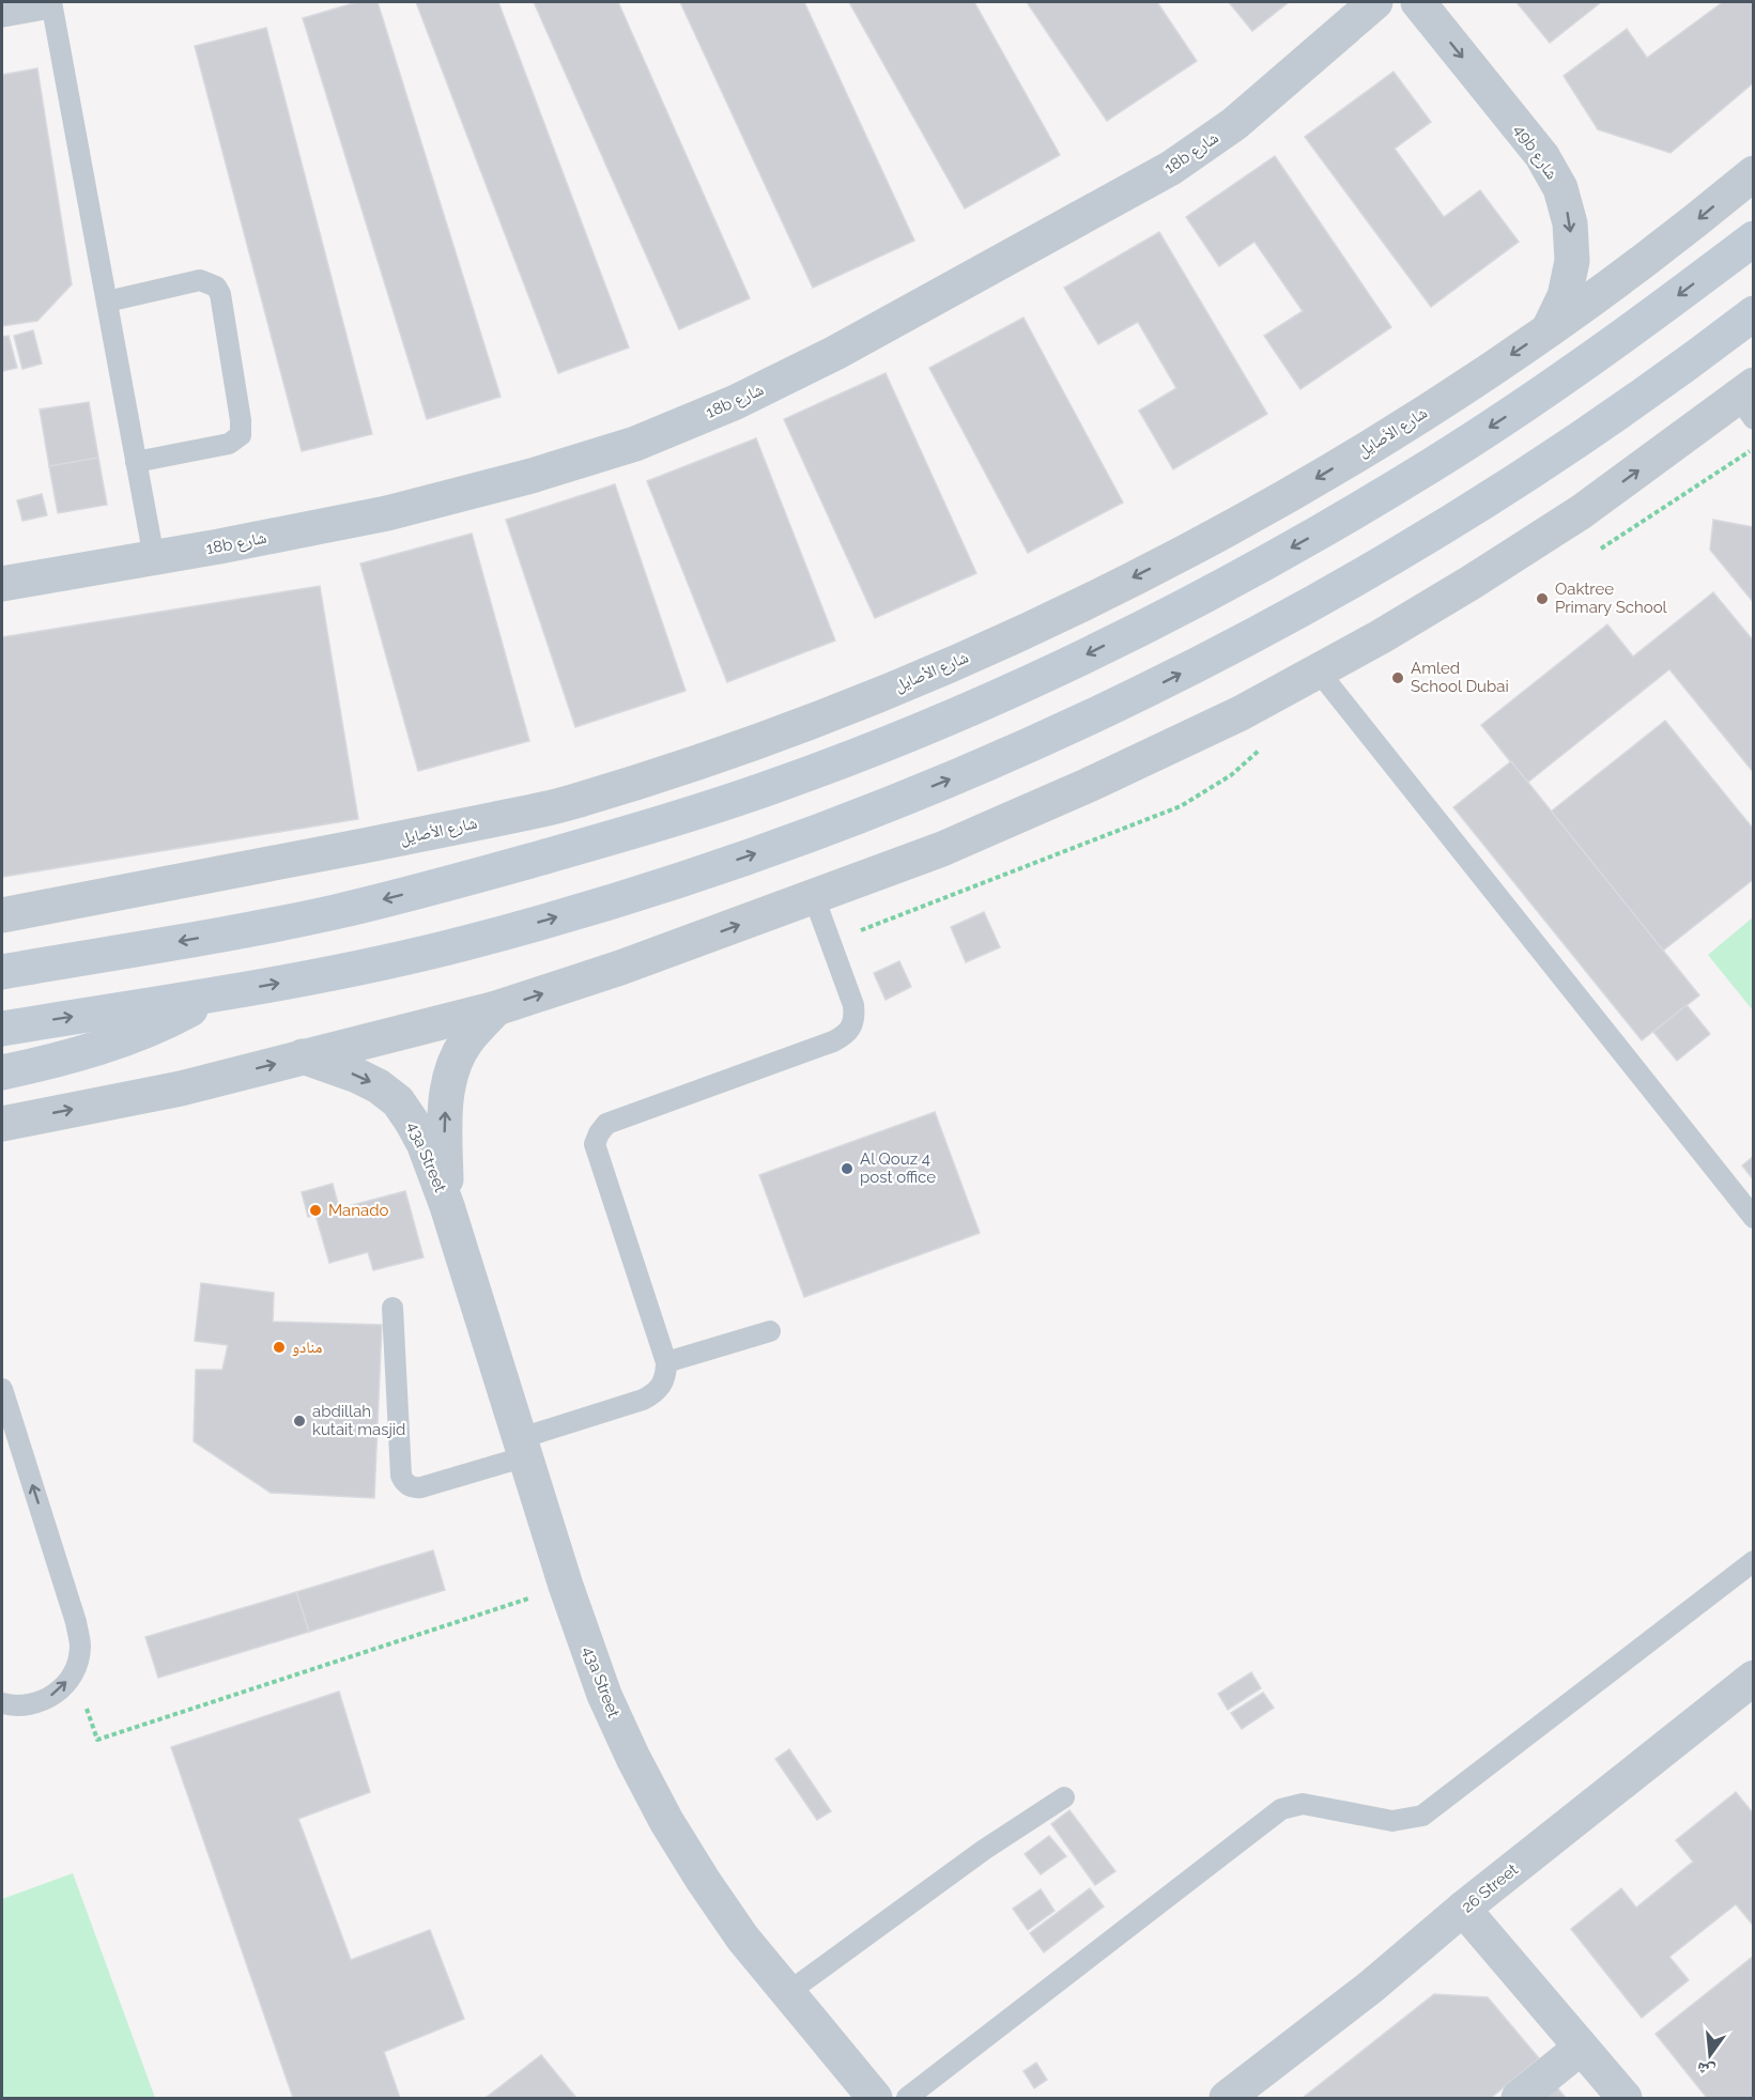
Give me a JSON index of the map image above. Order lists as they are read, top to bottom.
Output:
{
  "streets": {
    "street": [
      "49b شارع",
      "18b شارع",
      "شارع الأصايل",
      "43a Street",
      "26 Street"
    ]
  },
  "crossings": [
    ["49b شارع", "شارع الأصايل"]
  ],
  "one_way": ["49b شارع"],
  "places": [
    "Oaktree Primary School",
    "Amled School Dubai",
    "Al Qouz 4 post office",
    "Manado",
    "منادو",
    "abdillah kutait masjid"
  ],
  "north": "bottom"
}
